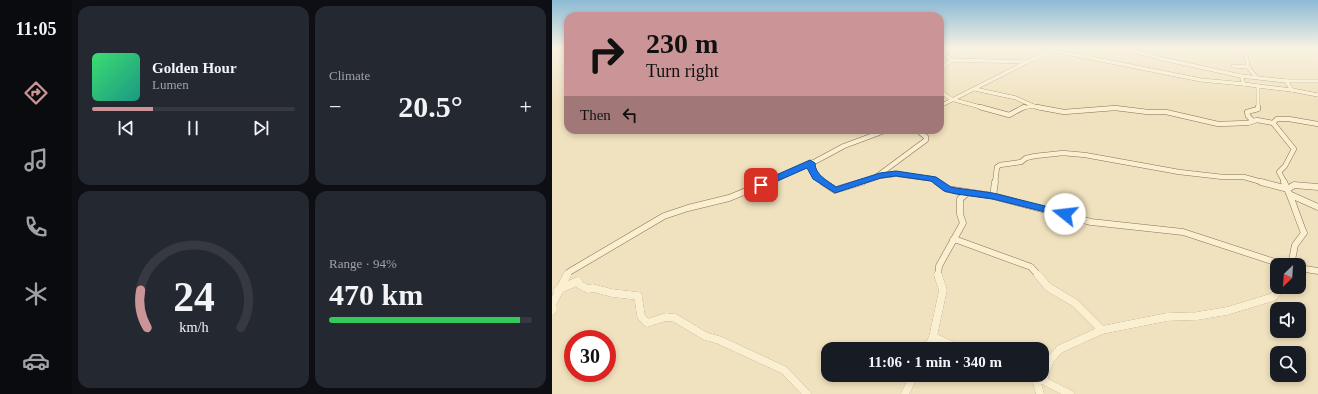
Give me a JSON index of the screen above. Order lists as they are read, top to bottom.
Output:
{
  "north": "bottom left",
  "page": {
    "tabs": "11:05",
    "tile": [
      "Climate",
      ["Range · 94%", "470 km"]
    ],
    "turn": ["230 m", "Turn right"],
    "song": ["Golden Hour", "Lumen"],
    "heat": ["−", "20.5°", "+"],
    "then": "Then",
    "limit": "30",
    "trip": "11:06 · 1 min · 340 m",
    "gauge": ["24", "km/h"]
  }
}
